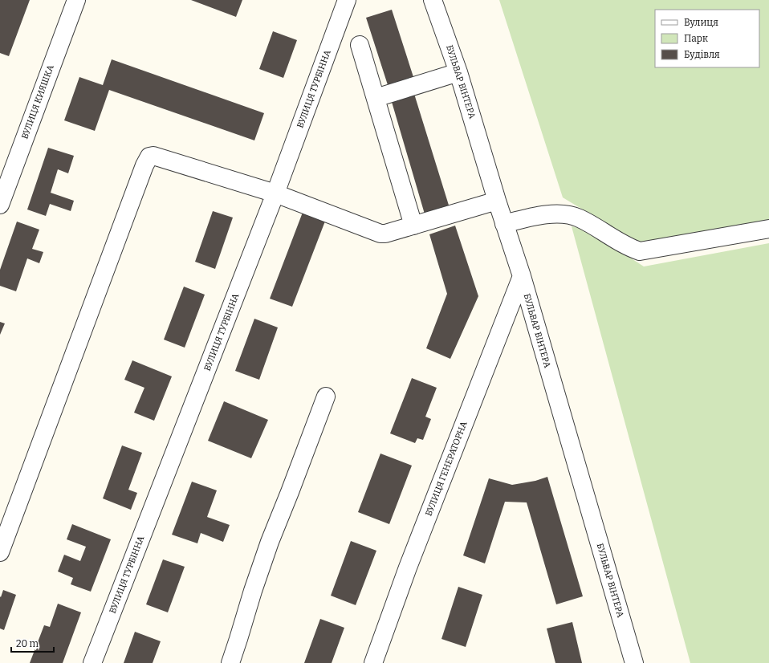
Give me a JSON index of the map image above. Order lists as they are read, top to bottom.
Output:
{
  "streets": {
    "street": [
      "БУЛЬВАР ВІНТЕРА",
      "ВУЛИЦЯ ТУРБІННА",
      "ВУЛИЦЯ КИЯШКА",
      "ВУЛИЦЯ ГЕНЕРАТОРНА"
    ]
  },
  "crossings": [
    ["БУЛЬВАР ВІНТЕРА", "ВУЛИЦЯ ГЕНЕРАТОРНА"]
  ],
  "legend": ["Вулиця", "Парк", "Будівля"],
  "scale_bar": "20 m"
}
